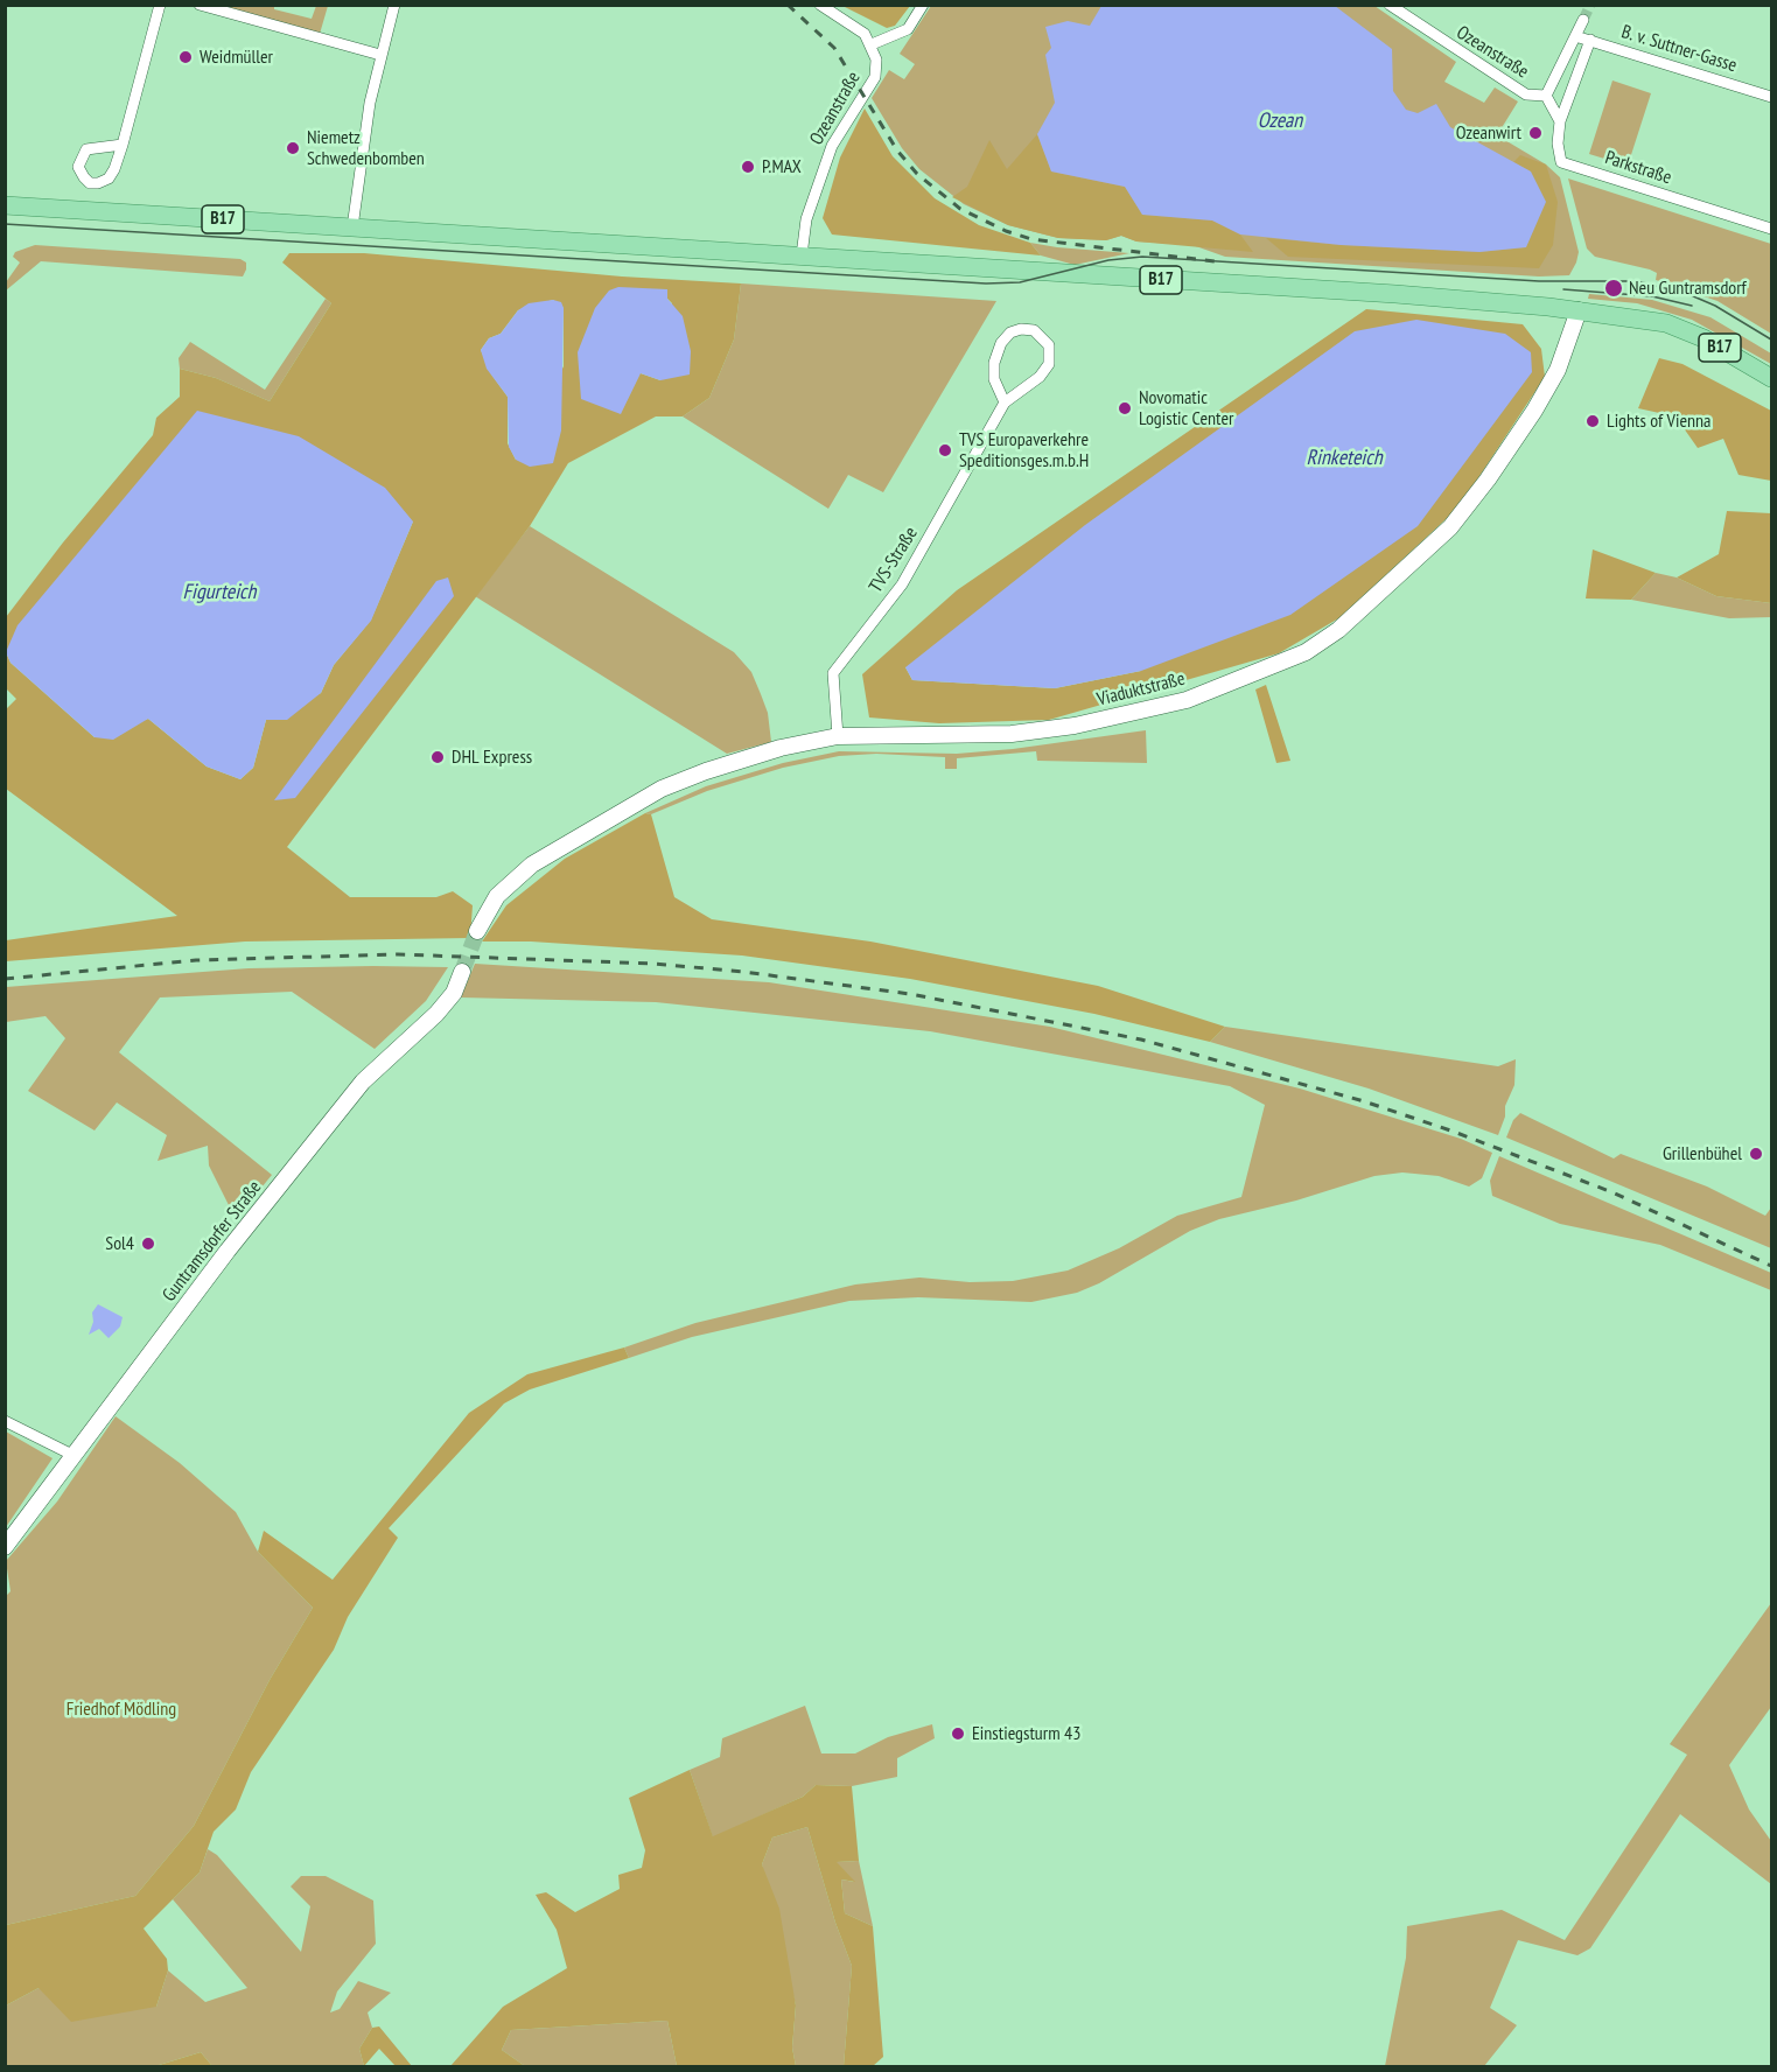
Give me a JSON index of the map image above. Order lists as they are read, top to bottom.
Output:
{
  "streets": {
    "main road": ["B17"],
    "street": [
      "B. v. Suttner-Gasse",
      "Ozeanstraße",
      "Parkstraße",
      "TVS-Straße",
      "Viaduktstraße",
      "Guntramsdorfer Straße"
    ]
  },
  "crossings": [
    ["Ozeanstraße", "Parkstraße"],
    ["Ozeanstraße", "B17"],
    ["B17", "Viaduktstraße"],
    ["TVS-Straße", "Viaduktstraße"]
  ],
  "water": ["Ozean", "Rinketeich", "Figurteich"],
  "parks": ["Friedhof Mödling"],
  "places": [
    "Weidmüller",
    "Ozeanwirt",
    "Niemetz Schwedenbomben",
    "P.MAX",
    "Neu Guntramsdorf",
    "Novomatic Logistic Center",
    "Lights of Vienna",
    "TVS Europaverkehre Speditionsges.m.b.H",
    "DHL Express",
    "Grillenbühel",
    "Sol4",
    "Einstiegsturm 43"
  ]
}
